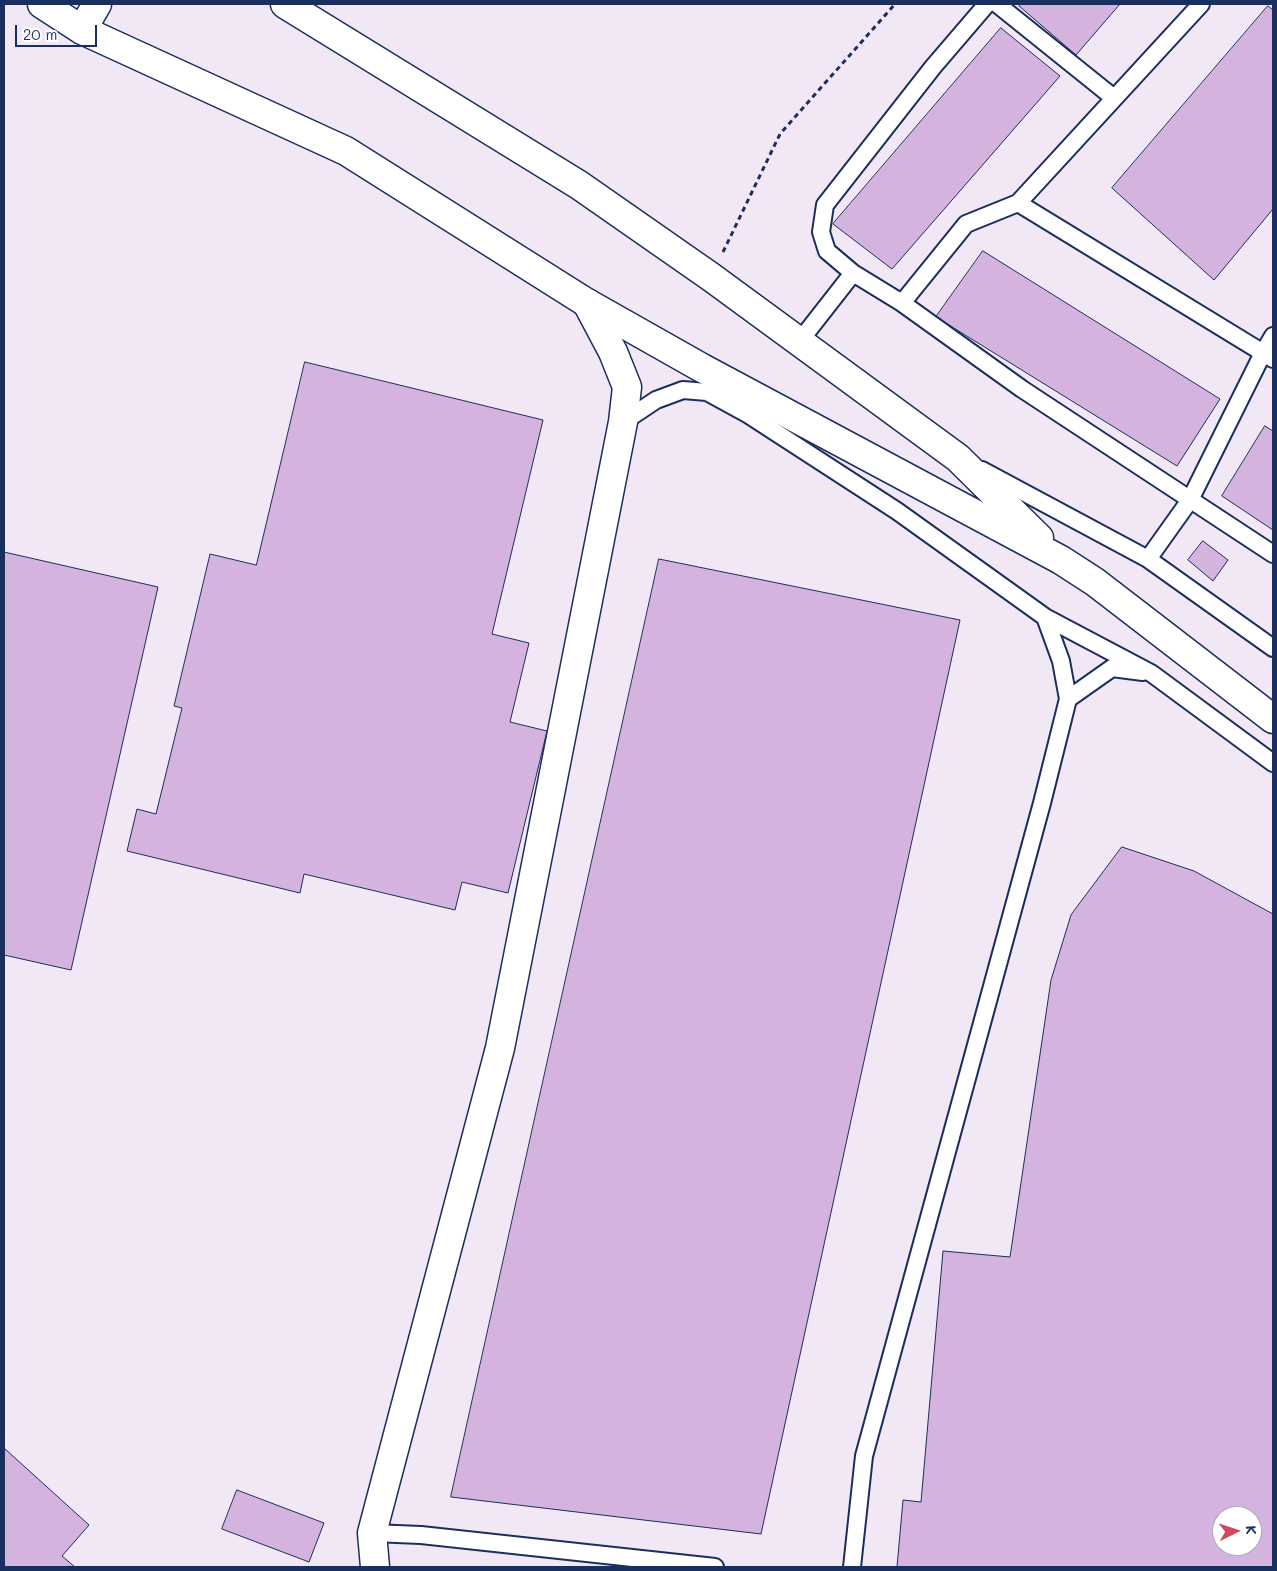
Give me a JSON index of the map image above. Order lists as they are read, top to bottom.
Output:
{
  "scale_bar": "20 m",
  "north": "right"
}
